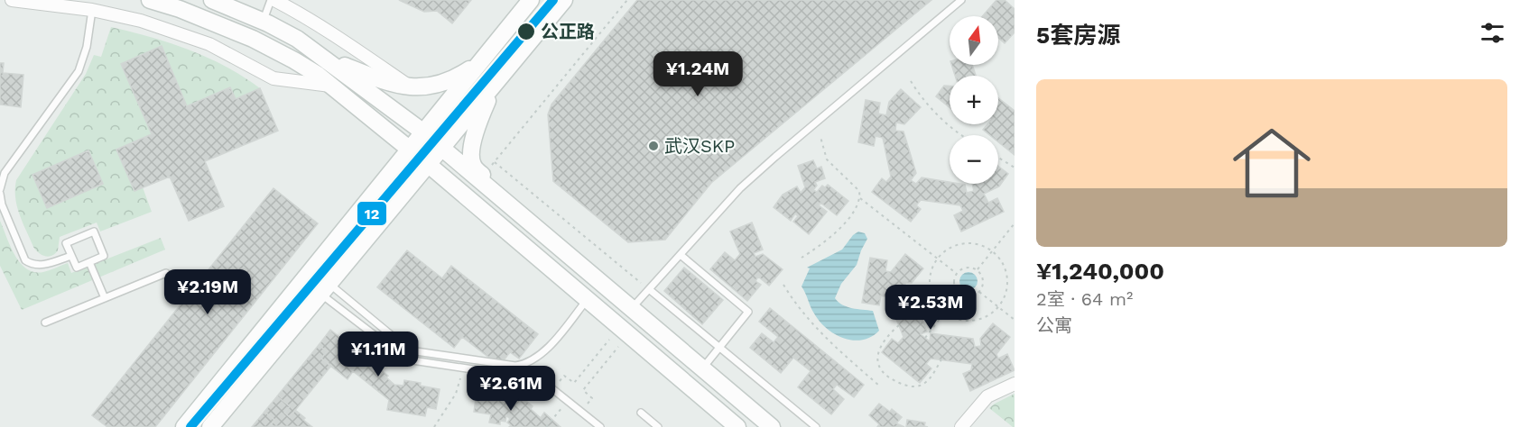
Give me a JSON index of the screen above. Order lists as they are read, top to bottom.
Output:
{
  "places": ["公正路", "武汉SKP"],
  "lines": ["transit line 12"],
  "north": "top",
  "page": {
    "heading": "5套房源",
    "map_buttons": ["+", "−"],
    "price": [
      "¥1.24M",
      "¥2.19M",
      "¥2.53M",
      "¥1.11M",
      "¥2.61M"
    ],
    "list": [
      {
        "name": "¥1,240,000",
        "note": "2室 · 64 m² · 公寓"
      }
    ]
  }
}
